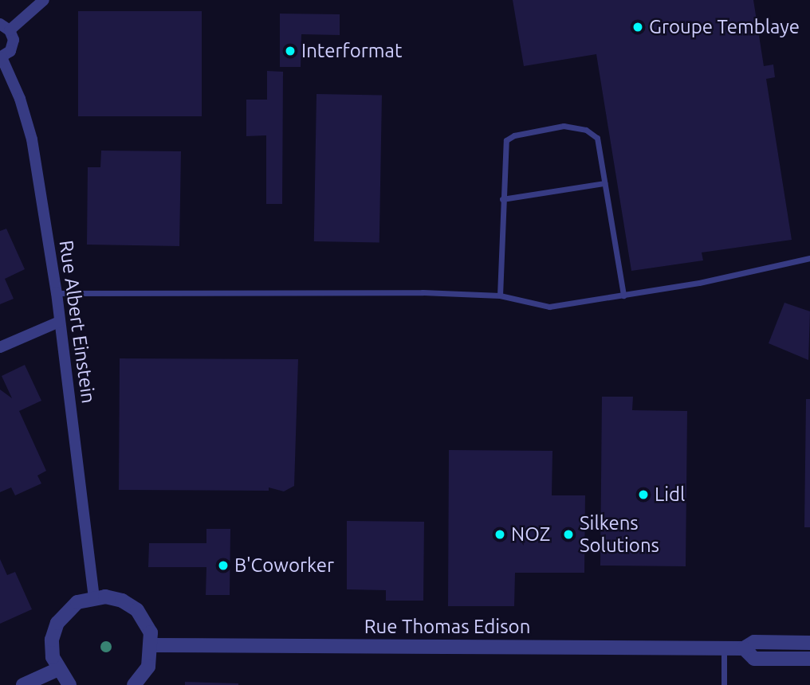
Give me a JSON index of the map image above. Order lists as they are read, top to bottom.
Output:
{
  "streets": {
    "street": ["Rue Albert Einstein", "Rue Thomas Edison"]
  },
  "places": [
    "Groupe Temblaye",
    "Interformat",
    "Lidl",
    "NOZ",
    "Silkens Solutions",
    "B'Coworker"
  ]
}
